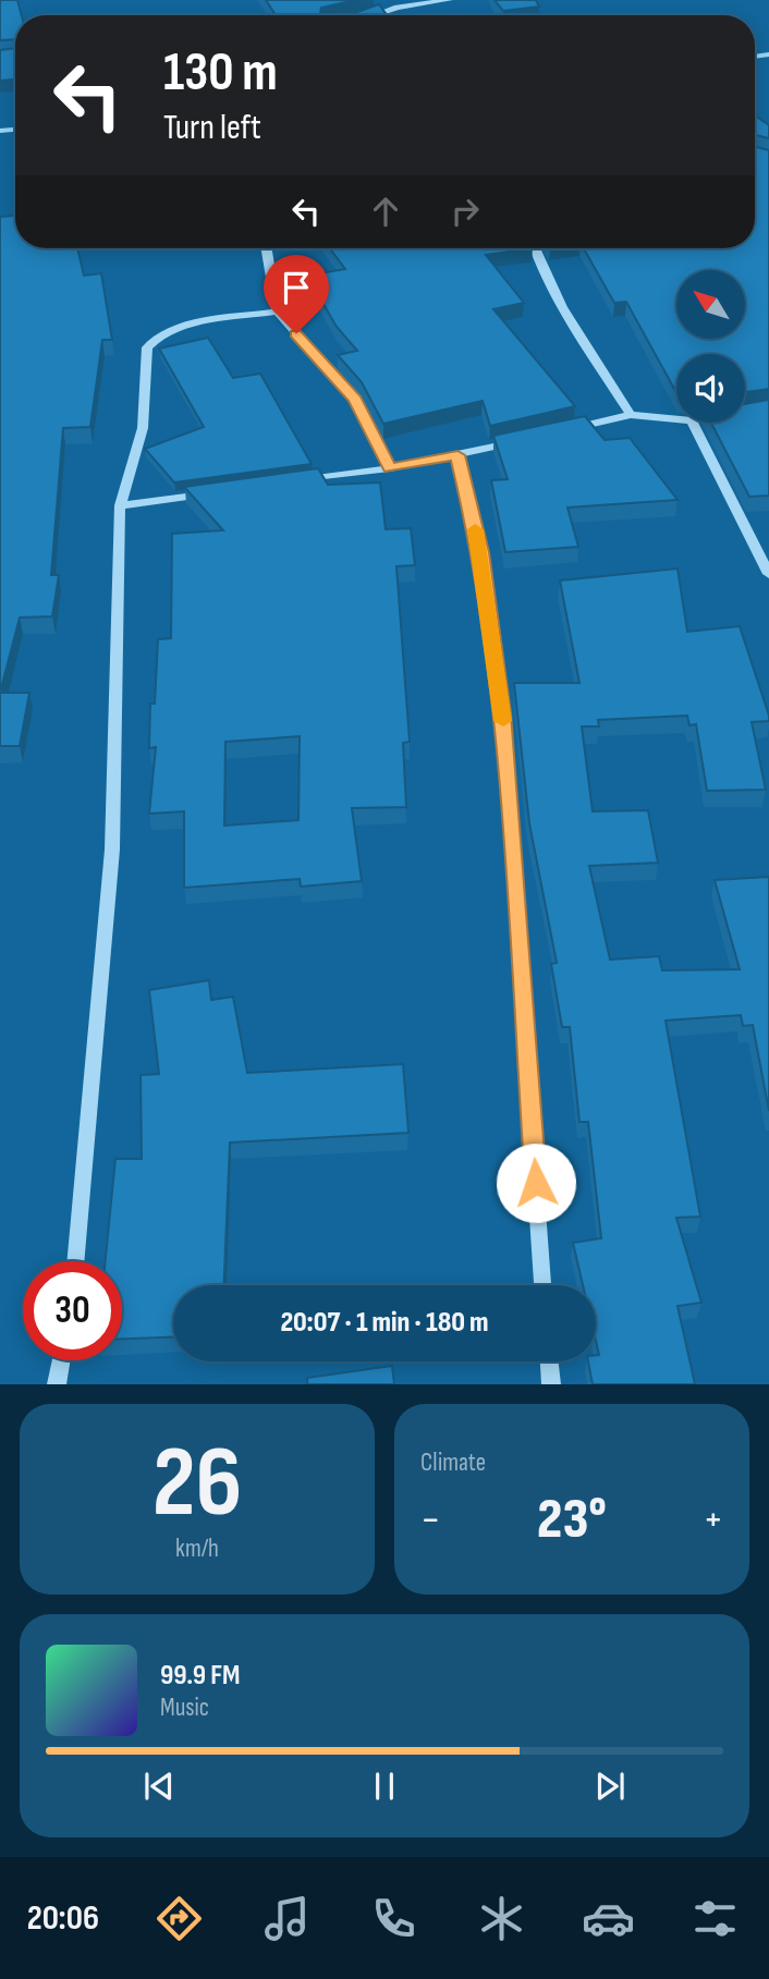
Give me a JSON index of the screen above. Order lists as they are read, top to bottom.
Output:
{
  "north": "top left",
  "page": {
    "turn": ["130 m", "Turn left"],
    "limit": "30",
    "trip": "20:07 · 1 min · 180 m",
    "tile": [
      ["26", "km/h"],
      "Climate"
    ],
    "heat": ["−", "23°", "+"],
    "song": ["99.9 FM", "Music"],
    "tabs": "20:06"
  }
}
